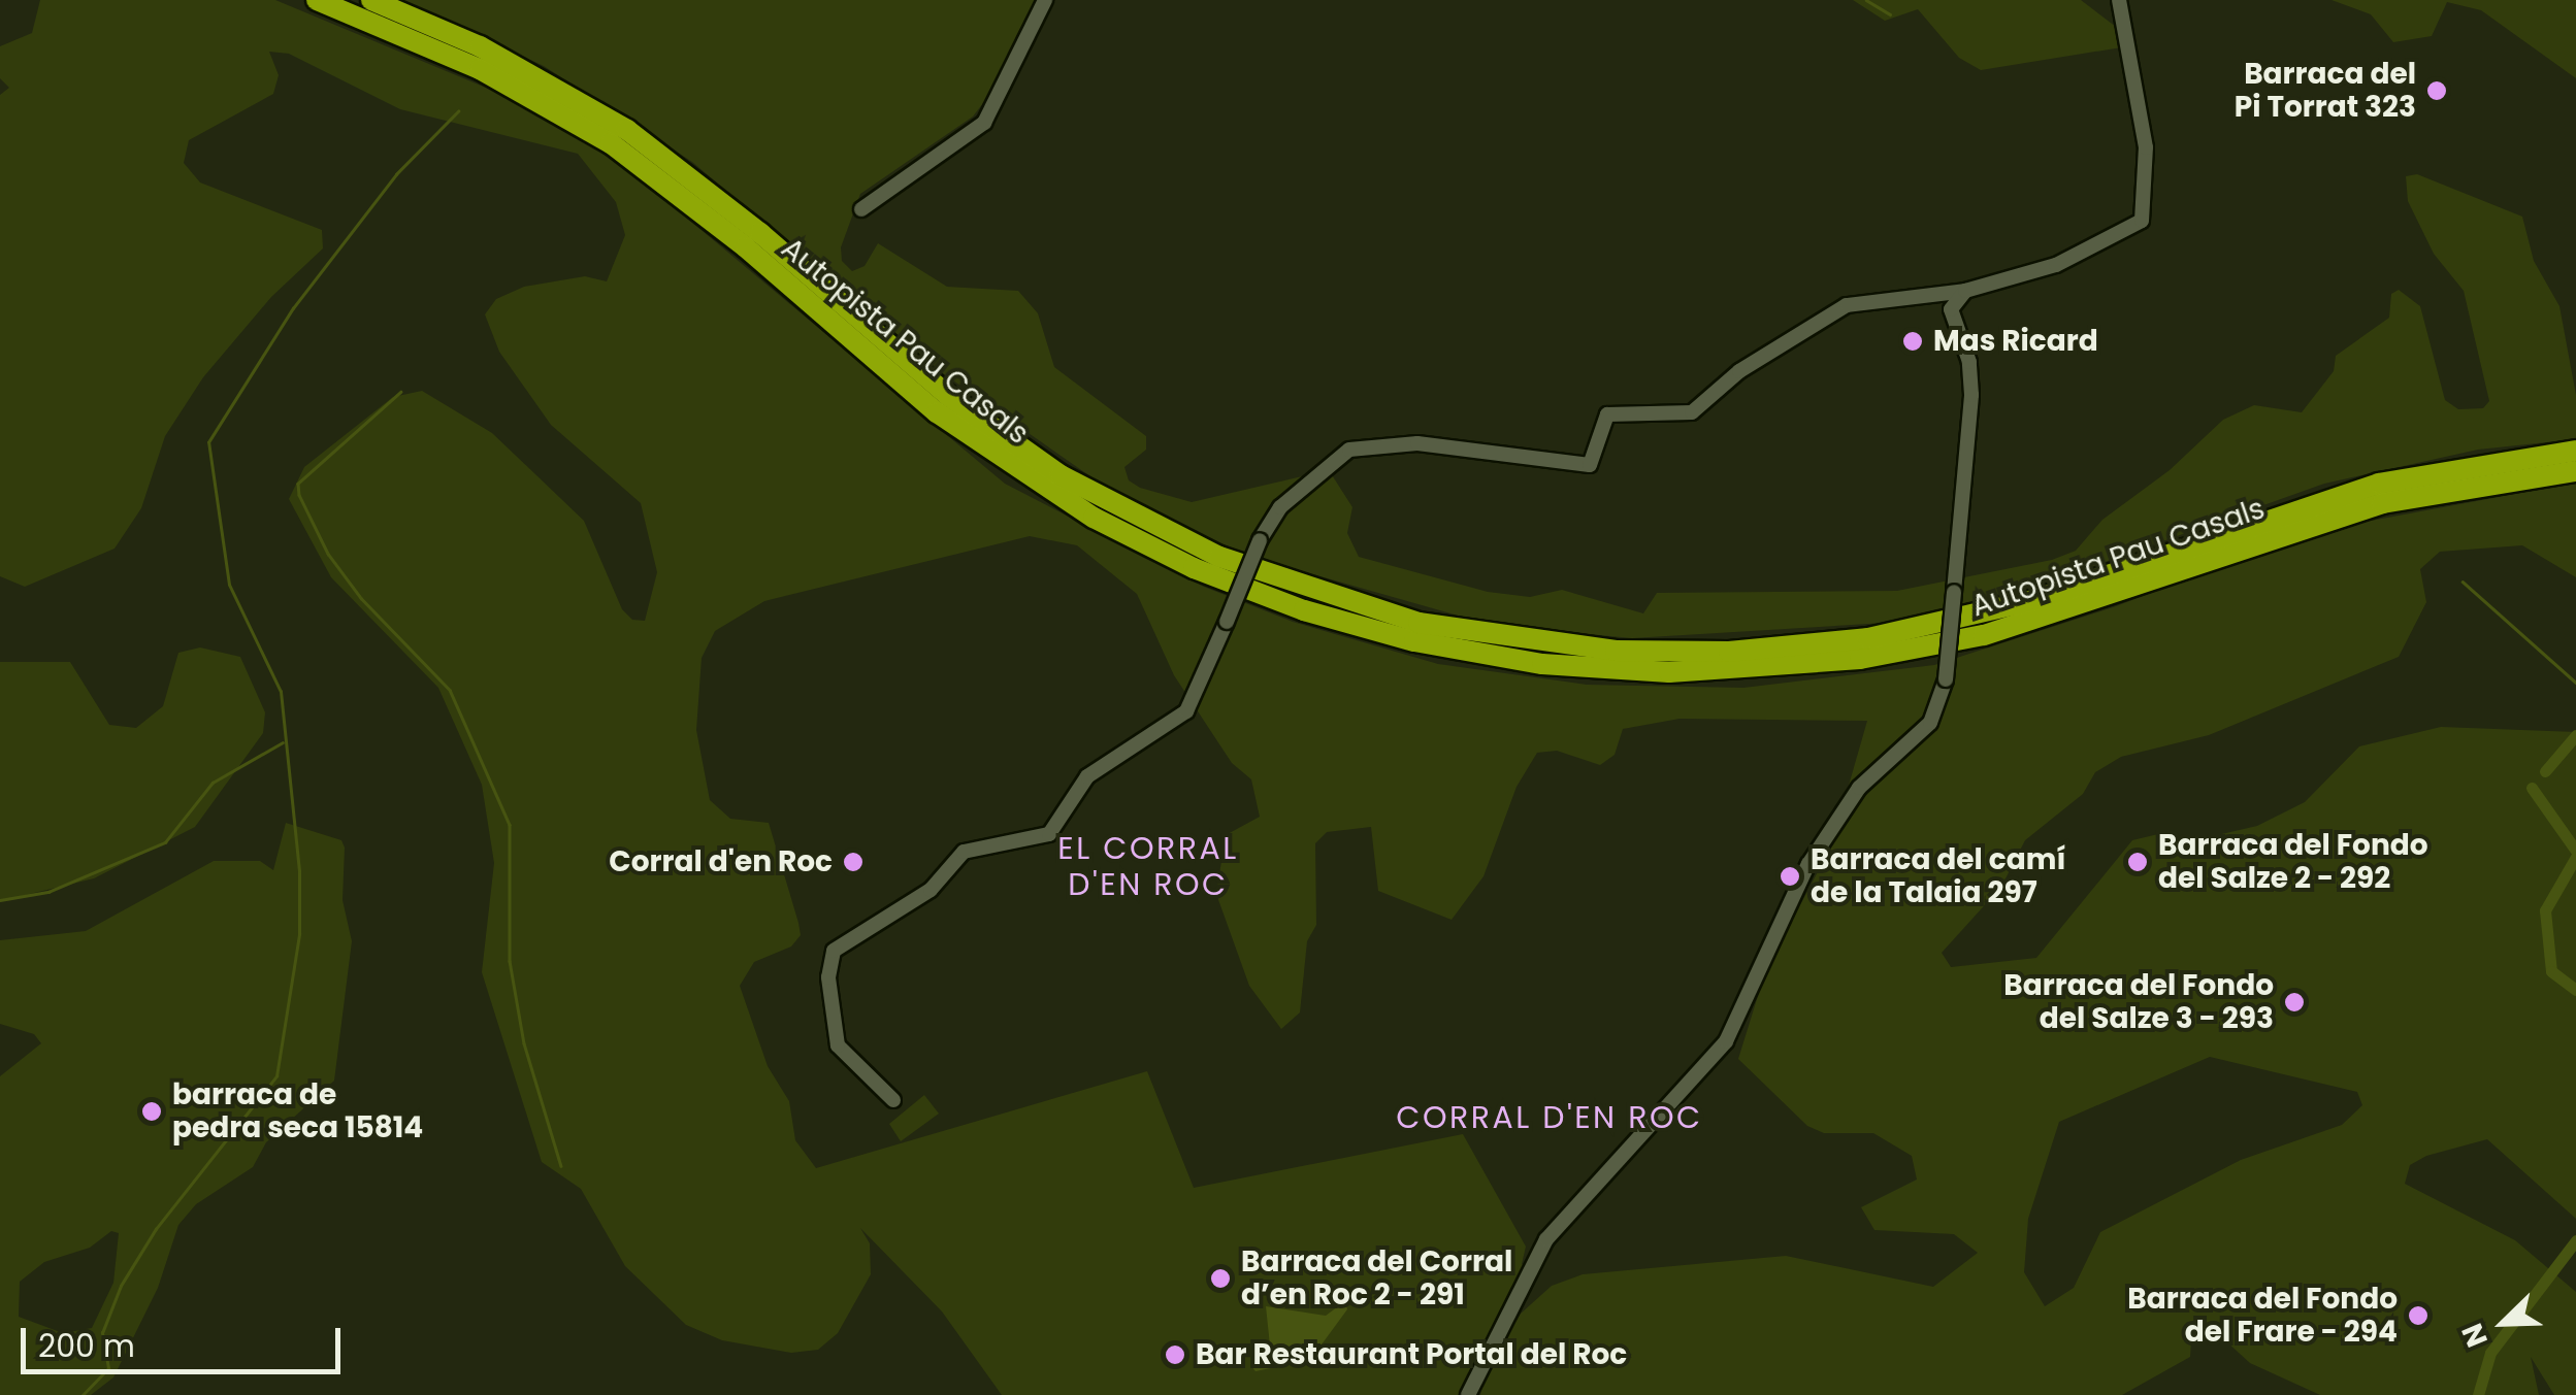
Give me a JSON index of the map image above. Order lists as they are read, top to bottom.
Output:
{
  "streets": {
    "highway": ["Autopista Pau Casals"]
  },
  "districts": ["EL CORRAL D'EN ROC", "CORRAL D'EN ROC"],
  "places": [
    "Barraca del Pi Torrat 323",
    "Mas Ricard",
    "Corral d'en Roc",
    "Barraca del Fondo del Salze 2 - 292",
    "Barraca del camí de la Talaia 297",
    "Barraca del Fondo del Salze 3 - 293",
    "barraca de pedra seca 15814",
    "Barraca del Corral d’en Roc 2 - 291",
    "Barraca del Fondo del Frare - 294",
    "Bar Restaurant Portal del Roc"
  ],
  "scale_bar": "200 m",
  "north": "bottom left"
}
